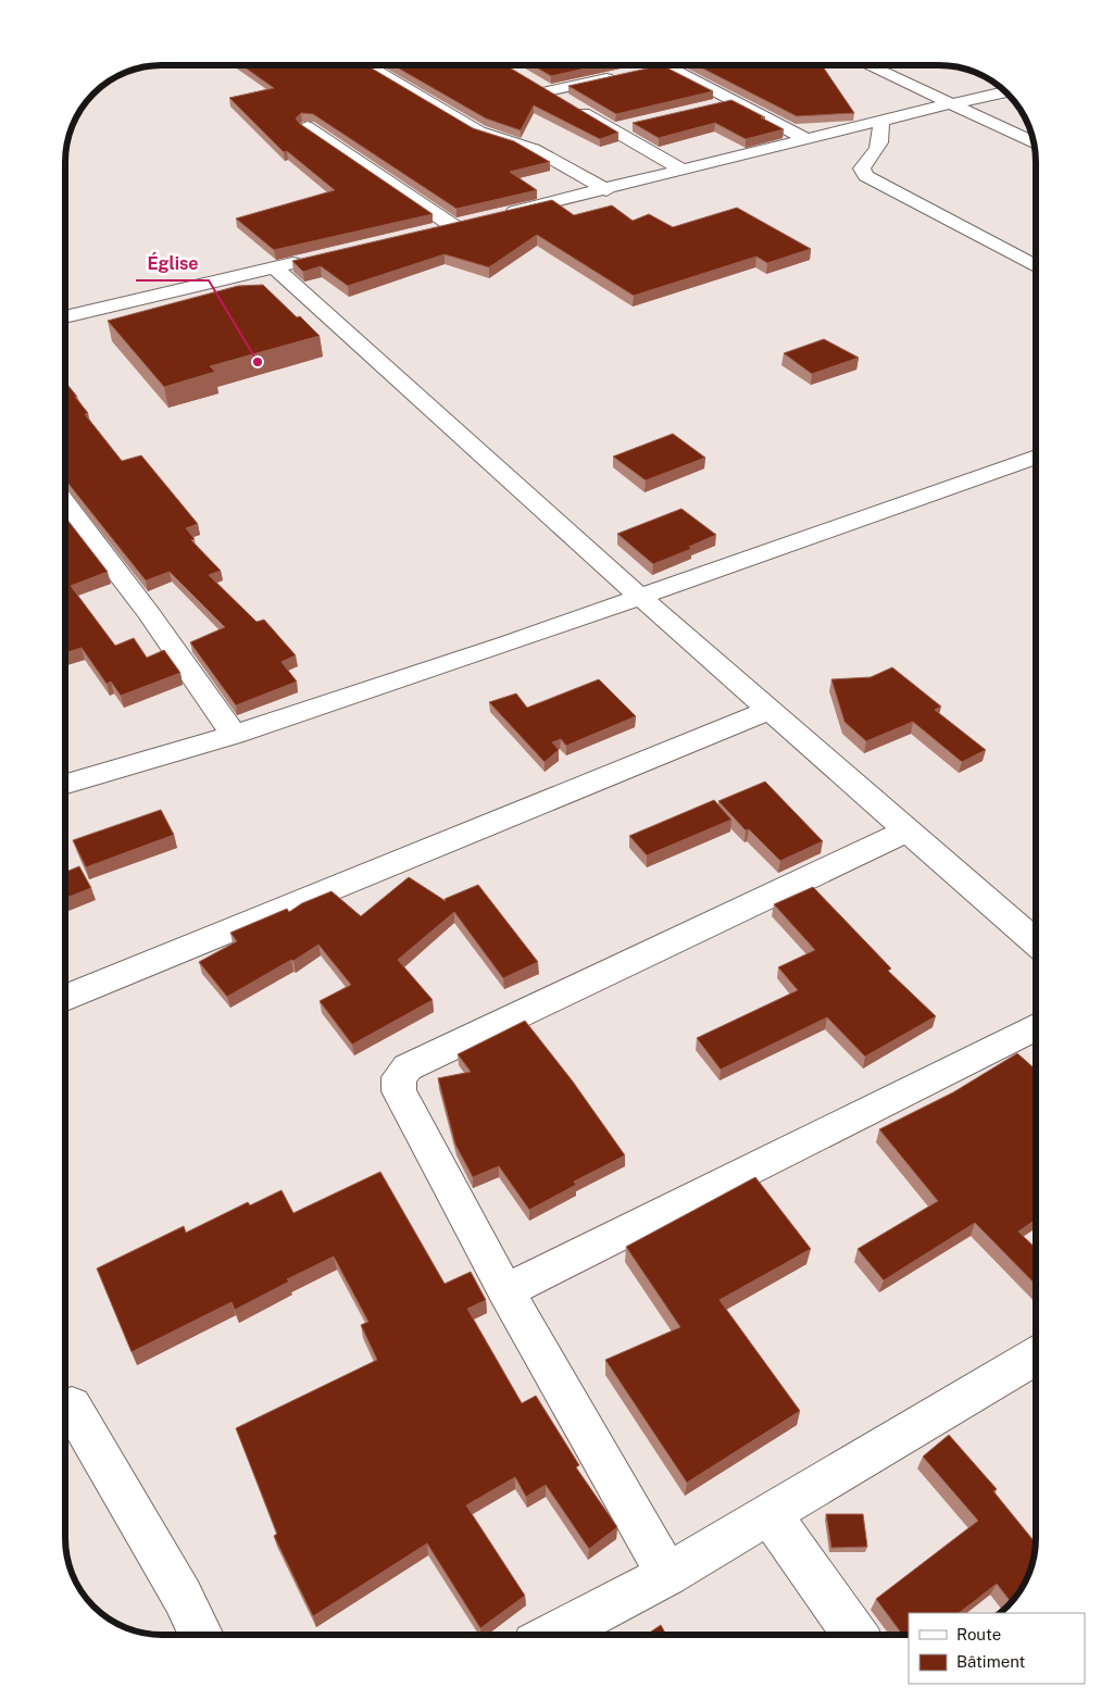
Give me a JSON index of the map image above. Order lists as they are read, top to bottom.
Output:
{
  "places": ["Église"],
  "legend": ["Route", "Bâtiment"]
}
